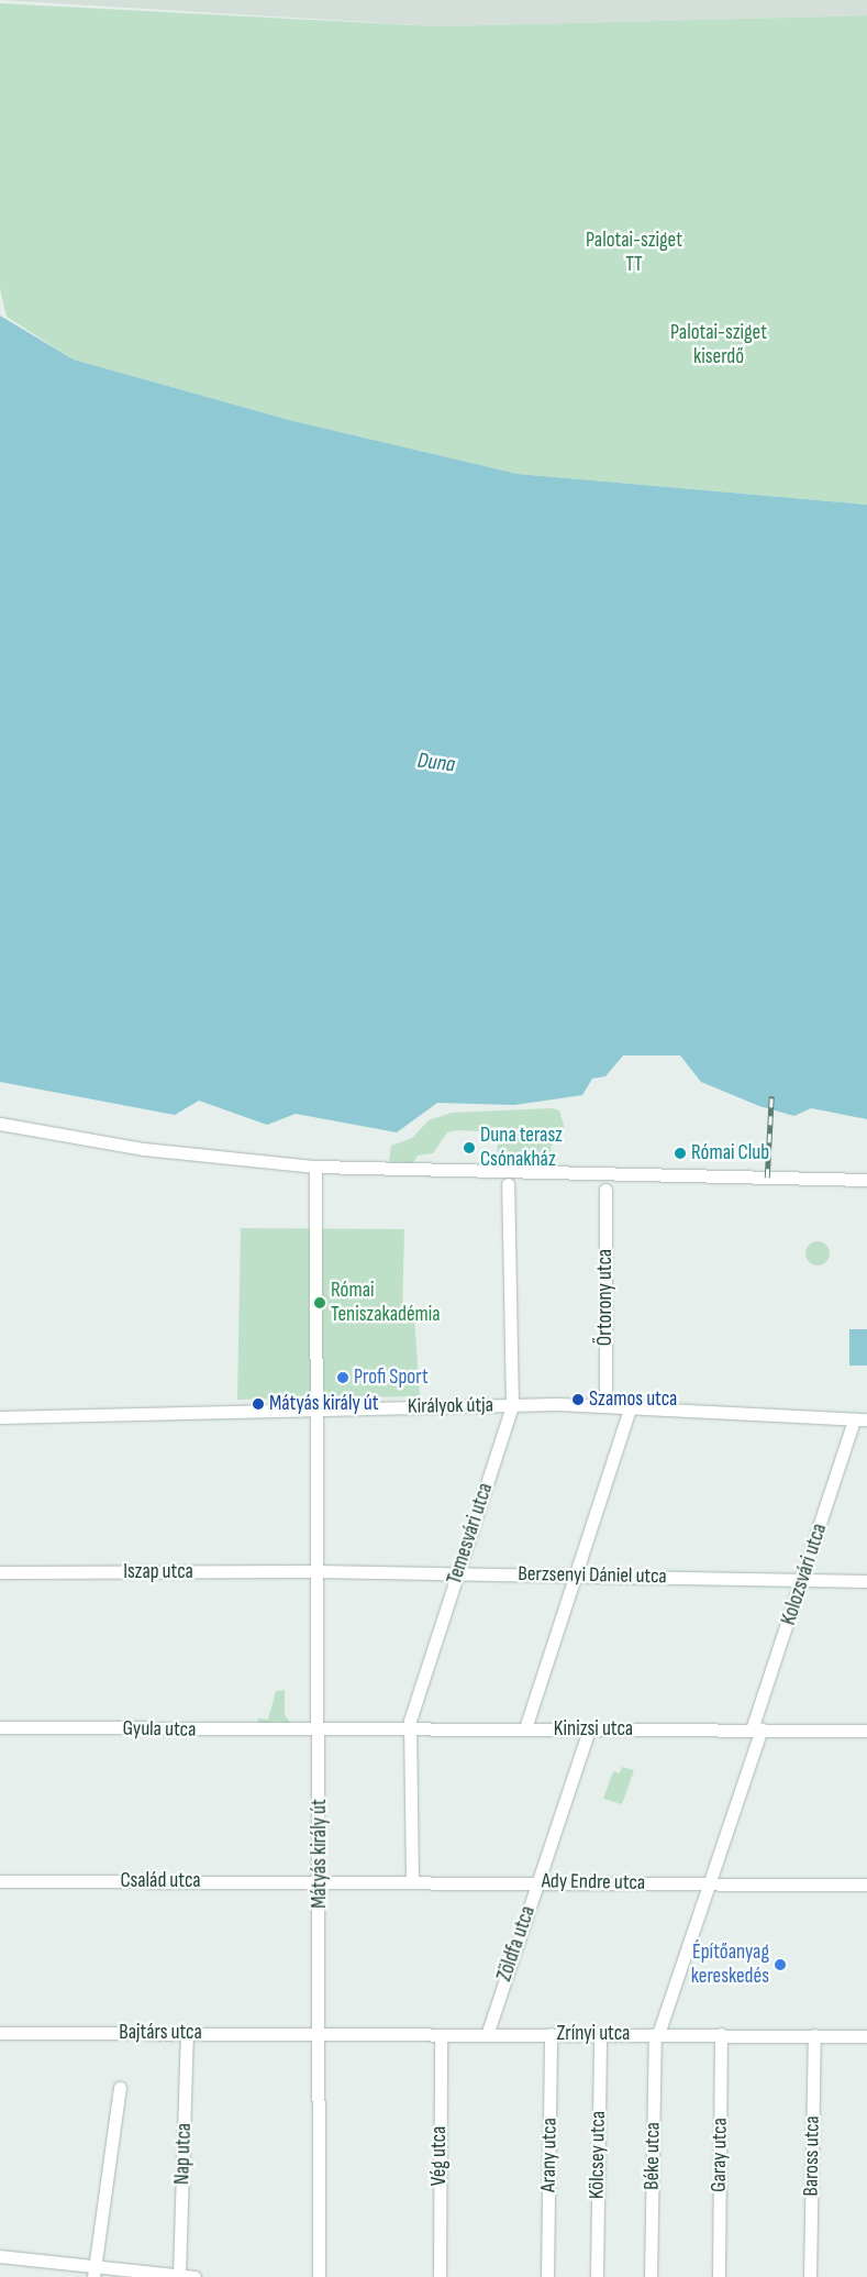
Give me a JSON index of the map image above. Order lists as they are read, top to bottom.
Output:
{
  "streets": {
    "street": [
      "Őrtorony utca",
      "Királyok útja",
      "Temesvári utca",
      "Iszap utca",
      "Kolozsvári utca",
      "Berzsenyi Dániel utca",
      "Gyula utca",
      "Kinizsi utca",
      "Mátyás király út",
      "Család utca",
      "Ady Endre utca",
      "Zöldfa utca",
      "Bajtárs utca",
      "Zrínyi utca",
      "Nap utca",
      "Arany utca",
      "Kölcsey utca",
      "Garay utca",
      "Vég utca",
      "Béke utca",
      "Baross utca"
    ]
  },
  "crossings": [
    ["Őrtorony utca", "Királyok útja"],
    ["Királyok útja", "Temesvári utca"],
    ["Királyok útja", "Kolozsvári utca"],
    ["Királyok útja", "Mátyás király út"],
    ["Temesvári utca", "Berzsenyi Dániel utca"],
    ["Temesvári utca", "Kinizsi utca"],
    ["Temesvári utca", "Ady Endre utca"],
    ["Iszap utca", "Berzsenyi Dániel utca"],
    ["Iszap utca", "Mátyás király út"],
    ["Kolozsvári utca", "Berzsenyi Dániel utca"],
    ["Kolozsvári utca", "Kinizsi utca"],
    ["Kolozsvári utca", "Ady Endre utca"],
    ["Kolozsvári utca", "Zrínyi utca"],
    ["Kolozsvári utca", "Béke utca"],
    ["Berzsenyi Dániel utca", "Mátyás király út"],
    ["Gyula utca", "Kinizsi utca"],
    ["Gyula utca", "Mátyás király út"],
    ["Kinizsi utca", "Mátyás király út"],
    ["Kinizsi utca", "Zöldfa utca"],
    ["Mátyás király út", "Család utca"],
    ["Mátyás király út", "Ady Endre utca"],
    ["Mátyás király út", "Bajtárs utca"],
    ["Mátyás király út", "Zrínyi utca"],
    ["Család utca", "Ady Endre utca"],
    ["Ady Endre utca", "Zöldfa utca"],
    ["Zöldfa utca", "Zrínyi utca"],
    ["Bajtárs utca", "Zrínyi utca"],
    ["Bajtárs utca", "Nap utca"],
    ["Zrínyi utca", "Arany utca"],
    ["Zrínyi utca", "Kölcsey utca"],
    ["Zrínyi utca", "Garay utca"],
    ["Zrínyi utca", "Vég utca"],
    ["Zrínyi utca", "Béke utca"],
    ["Zrínyi utca", "Baross utca"]
  ],
  "water": ["Duna"],
  "parks": ["Palotai-sziget TT", "Palotai-sziget kiserdő"],
  "places": [
    "Duna terasz Csónakház",
    "Római Club",
    "Római Teniszakadémia",
    "Profi Sport",
    "Szamos utca",
    "Mátyás király út",
    "Építőanyag kereskedés"
  ]
}
